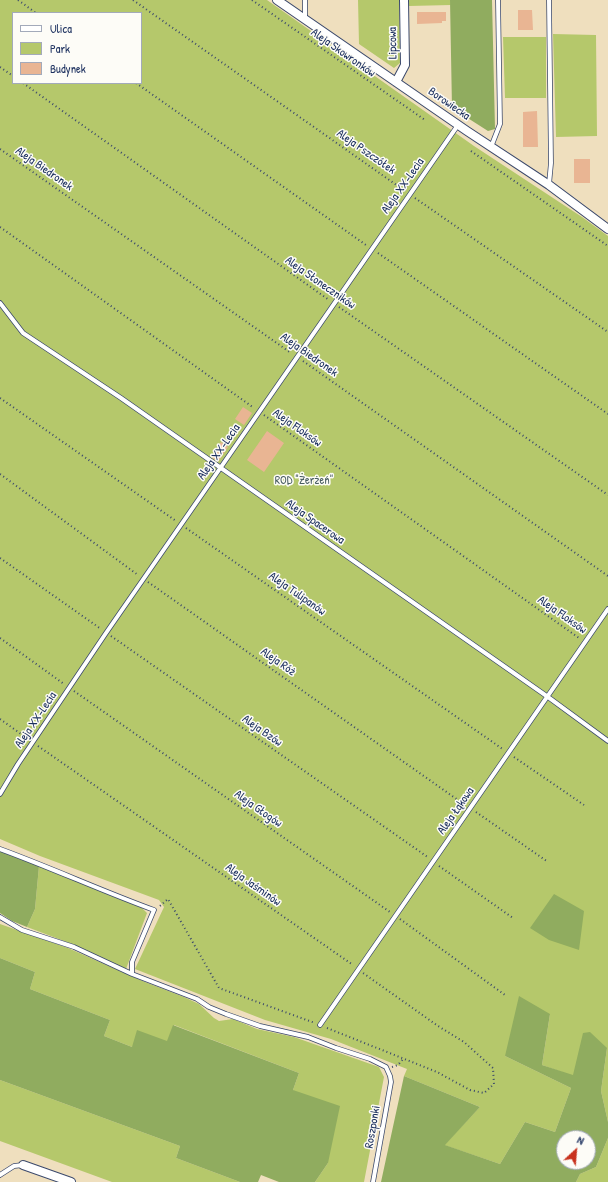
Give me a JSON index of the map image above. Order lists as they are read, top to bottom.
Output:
{
  "streets": {
    "street": ["Lipcowa", "Borowiecka"],
    "lane": [
      "Aleja XX-Lecia",
      "Aleja Spacerowa",
      "Aleja Łąkowa",
      "Roszponki"
    ],
    "path": [
      "Aleja Skowronków",
      "Aleja Pszczółek",
      "Aleja Biedronek",
      "Aleja Słoneczników",
      "Aleja Floksów",
      "Aleja Tulipanów",
      "Aleja Róż",
      "Aleja Bzów",
      "Aleja Głogów",
      "Aleja Jaśminów"
    ]
  },
  "crossings": [
    ["Lipcowa", "Borowiecka"],
    ["Borowiecka", "Aleja XX-Lecia"],
    ["Aleja Pszczółek", "Aleja XX-Lecia"],
    ["Aleja Biedronek", "Aleja XX-Lecia"],
    ["Aleja XX-Lecia", "Aleja Słoneczników"],
    ["Aleja XX-Lecia", "Aleja Floksów"],
    ["Aleja XX-Lecia", "Aleja Spacerowa"],
    ["Aleja XX-Lecia", "Aleja Tulipanów"],
    ["Aleja XX-Lecia", "Aleja Róż"],
    ["Aleja XX-Lecia", "Aleja Bzów"],
    ["Aleja XX-Lecia", "Aleja Głogów"],
    ["Aleja XX-Lecia", "Aleja Jaśminów"],
    ["Aleja Floksów", "Aleja Łąkowa"],
    ["Aleja Spacerowa", "Aleja Łąkowa"],
    ["Aleja Tulipanów", "Aleja Łąkowa"],
    ["Aleja Róż", "Aleja Łąkowa"],
    ["Aleja Bzów", "Aleja Łąkowa"],
    ["Aleja Głogów", "Aleja Łąkowa"],
    ["Aleja Łąkowa", "Aleja Jaśminów"]
  ],
  "parks": ["ROD \"Żerżeń\""],
  "legend": ["Ulica", "Park", "Budynek"],
  "north": "top right"
}
